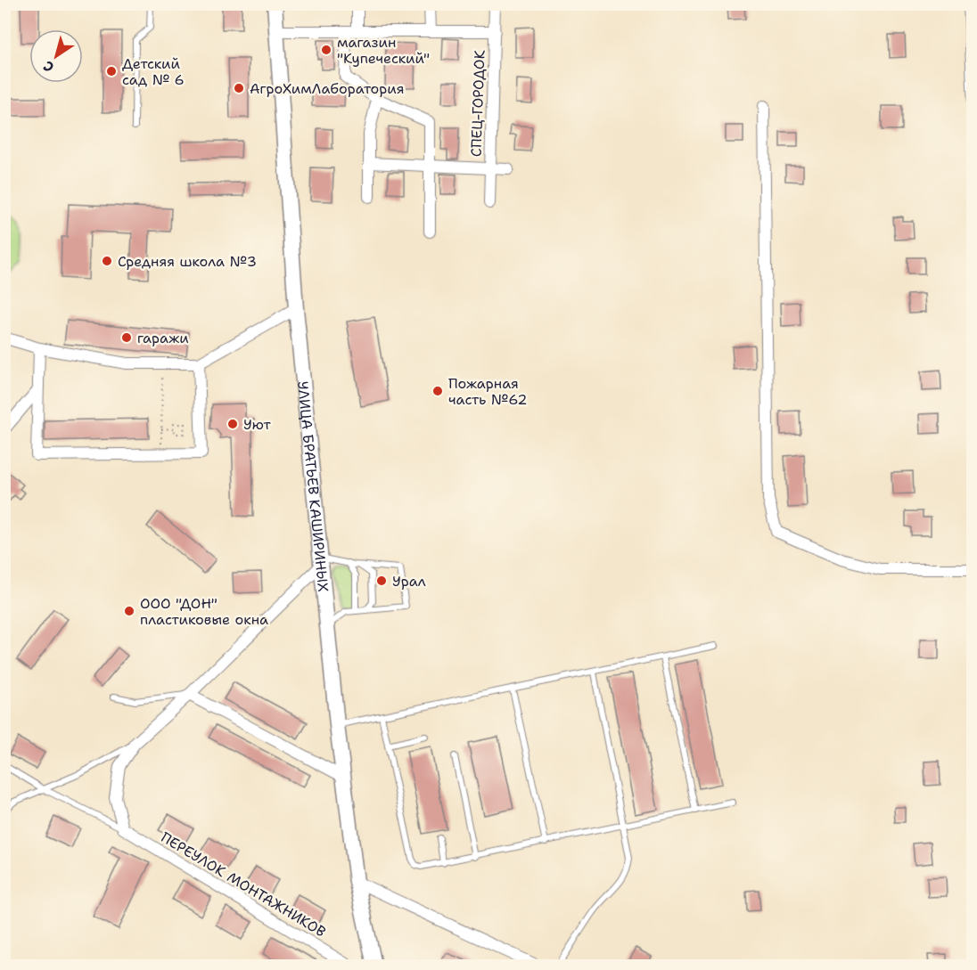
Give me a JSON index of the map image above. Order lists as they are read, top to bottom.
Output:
{
  "streets": {
    "main road": ["УЛИЦА БРАТЬЕВ КАШИРИНЫХ"],
    "street": ["СПЕЦ-ГОРОДОК", "ПЕРЕУЛОК МОНТАЖНИКОВ"]
  },
  "places": [
    "магазин \"Купеческий\"",
    "Детский сад № 6",
    "АгроХимЛаборатория",
    "Средняя школа №3",
    "гаражи",
    "Пожарная часть №62",
    "Уют",
    "Урал",
    "ООО \"ДОН\" пластиковые окна"
  ],
  "north": "bottom left"
}
